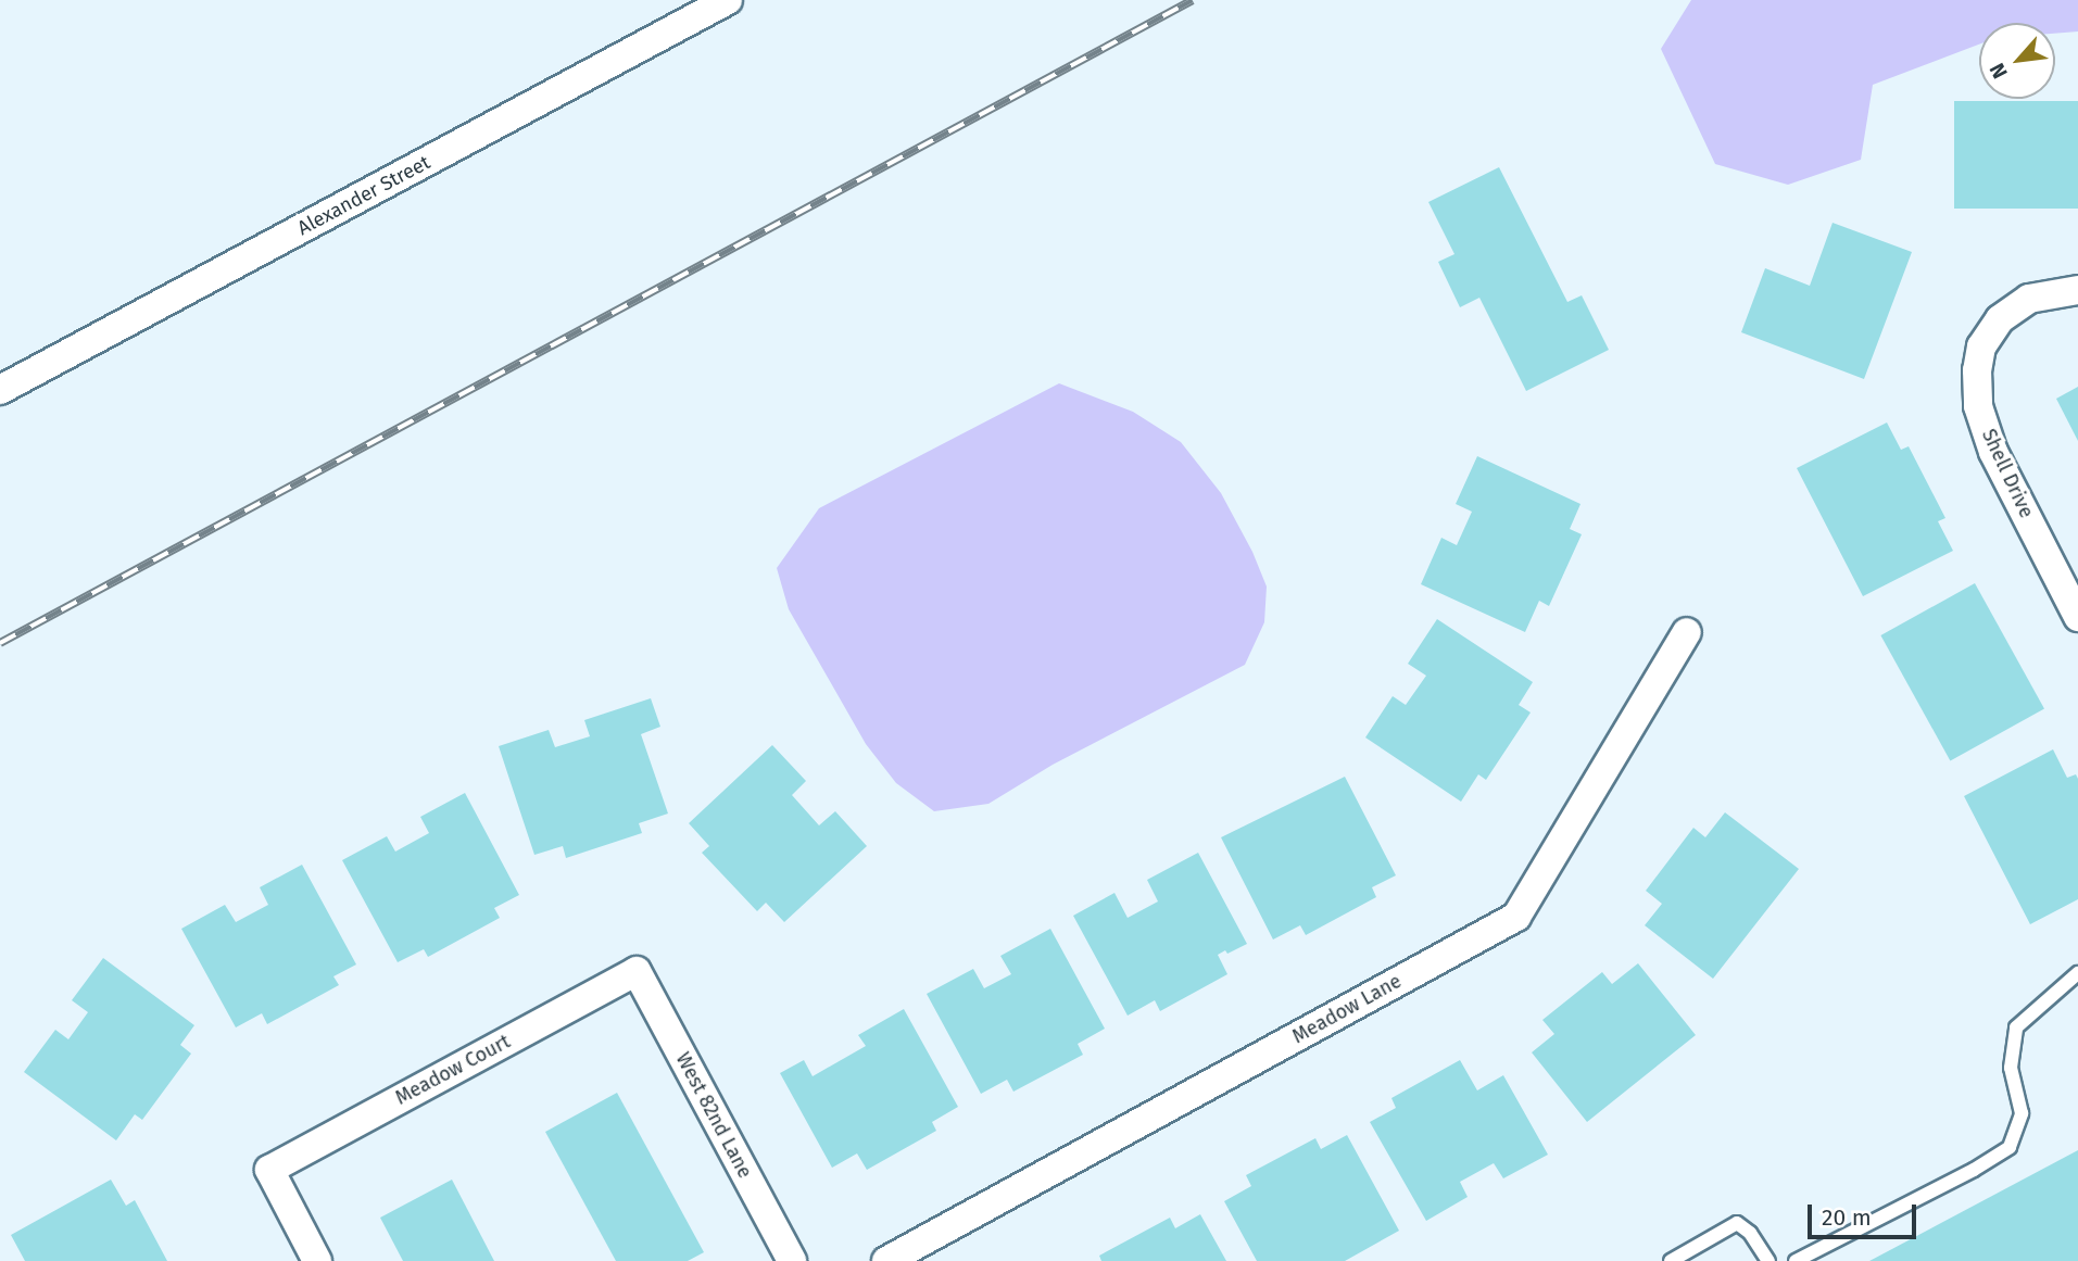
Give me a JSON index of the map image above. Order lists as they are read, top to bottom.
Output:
{
  "streets": {
    "street": [
      "Alexander Street",
      "Shell Drive",
      "Meadow Lane",
      "Meadow Court",
      "West 82nd Lane"
    ]
  },
  "crossings": [
    ["Meadow Court", "West 82nd Lane"]
  ],
  "scale_bar": "20 m",
  "north": "bottom left"
}
